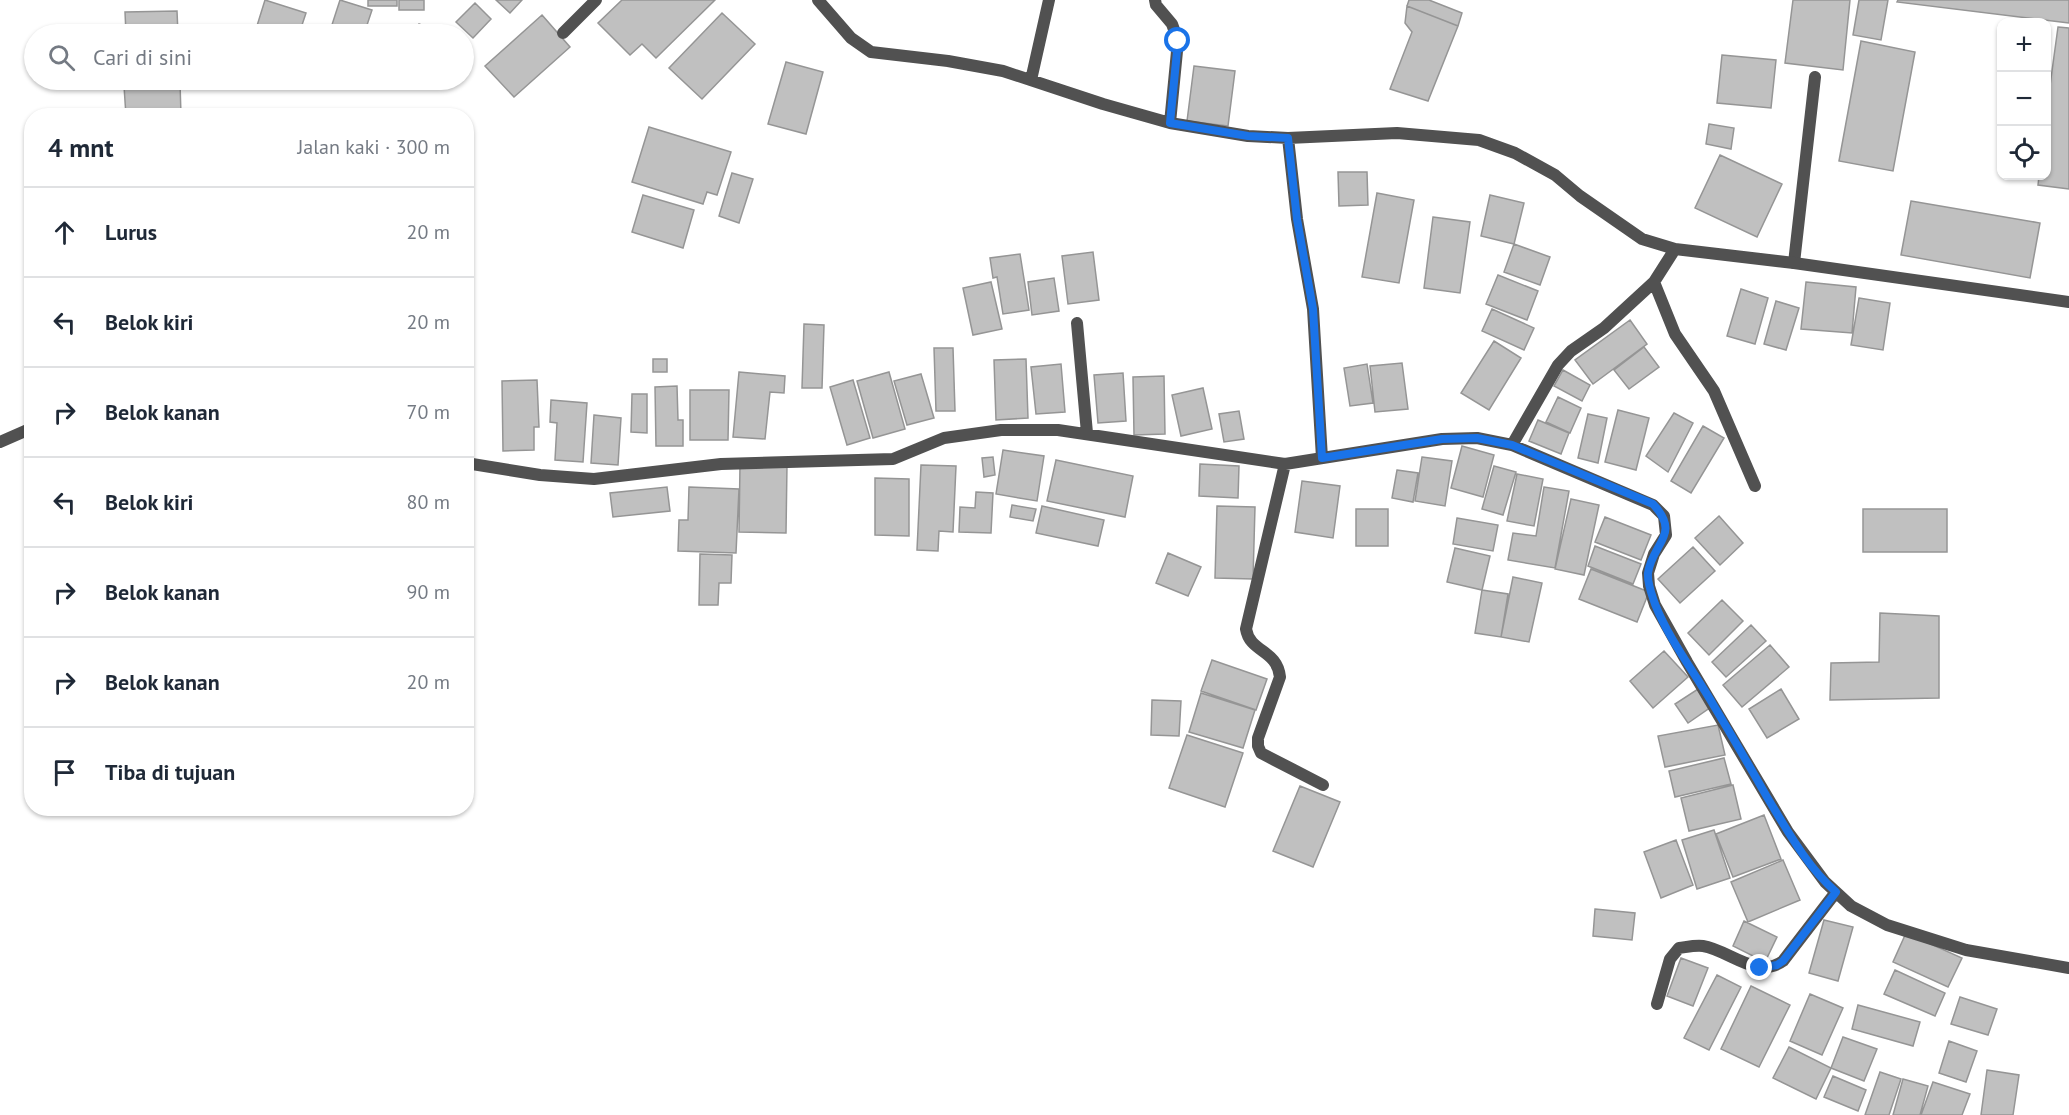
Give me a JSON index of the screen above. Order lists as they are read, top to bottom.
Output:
{
  "page": {
    "map_buttons": ["+", "−"],
    "search": "Cari di sini",
    "heading": ["4 mnt", "Jalan kaki · 300 m"],
    "list": [
      ["Lurus", "20 m"],
      ["Belok kiri", "20 m"],
      ["Belok kanan", "70 m"],
      ["Belok kiri", "80 m"],
      ["Belok kanan", "90 m"],
      ["Belok kanan", "20 m"],
      "Tiba di tujuan"
    ]
  }
}
